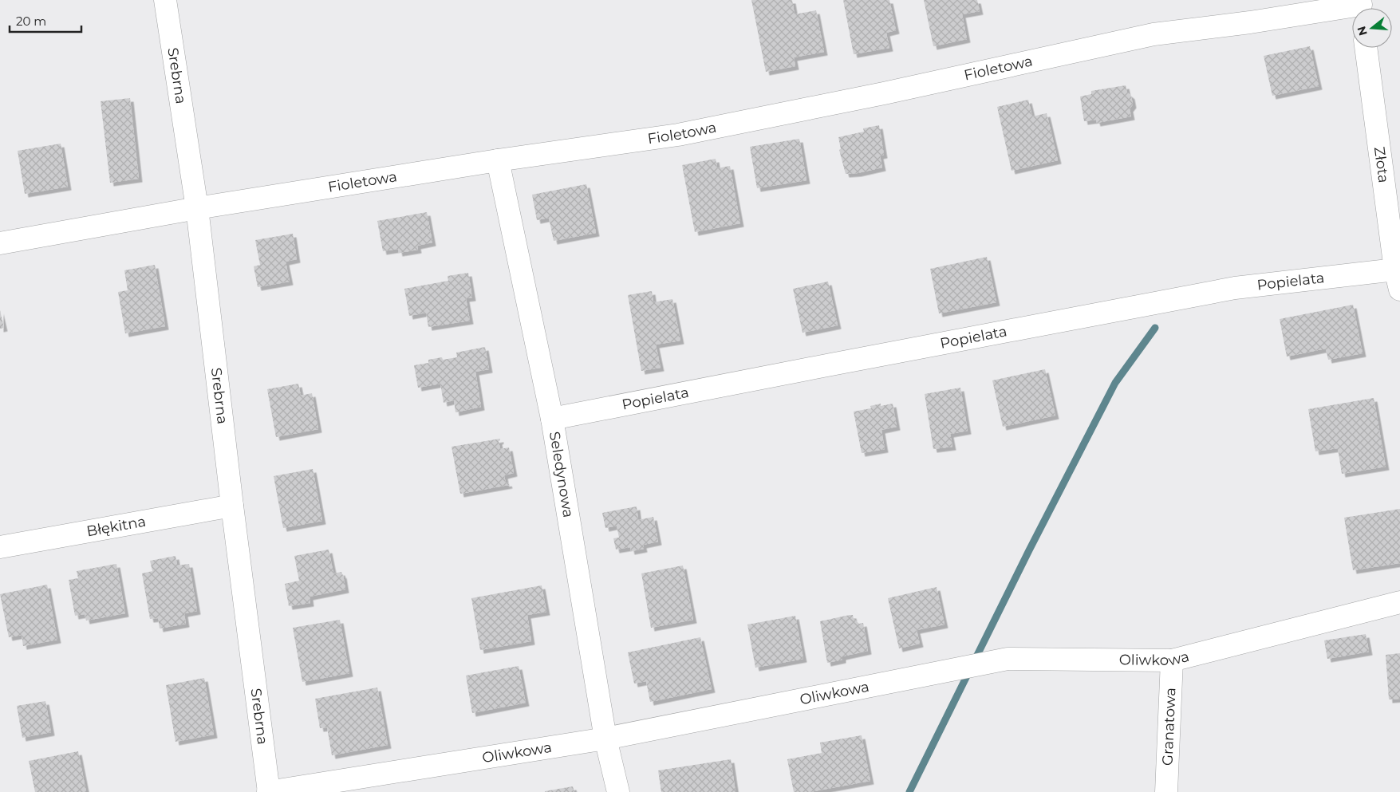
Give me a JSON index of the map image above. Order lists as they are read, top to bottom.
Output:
{
  "streets": {
    "street": [
      "Fioletowa",
      "Srebrna",
      "Złota",
      "Popielata",
      "Seledynowa",
      "Błękitna",
      "Oliwkowa",
      "Granatowa"
    ]
  },
  "crossings": [
    ["Fioletowa", "Srebrna"],
    ["Fioletowa", "Seledynowa"],
    ["Srebrna", "Błękitna"],
    ["Srebrna", "Oliwkowa"],
    ["Złota", "Popielata"],
    ["Popielata", "Seledynowa"],
    ["Seledynowa", "Oliwkowa"],
    ["Oliwkowa", "Granatowa"]
  ],
  "scale_bar": "20 m",
  "north": "left"
}
